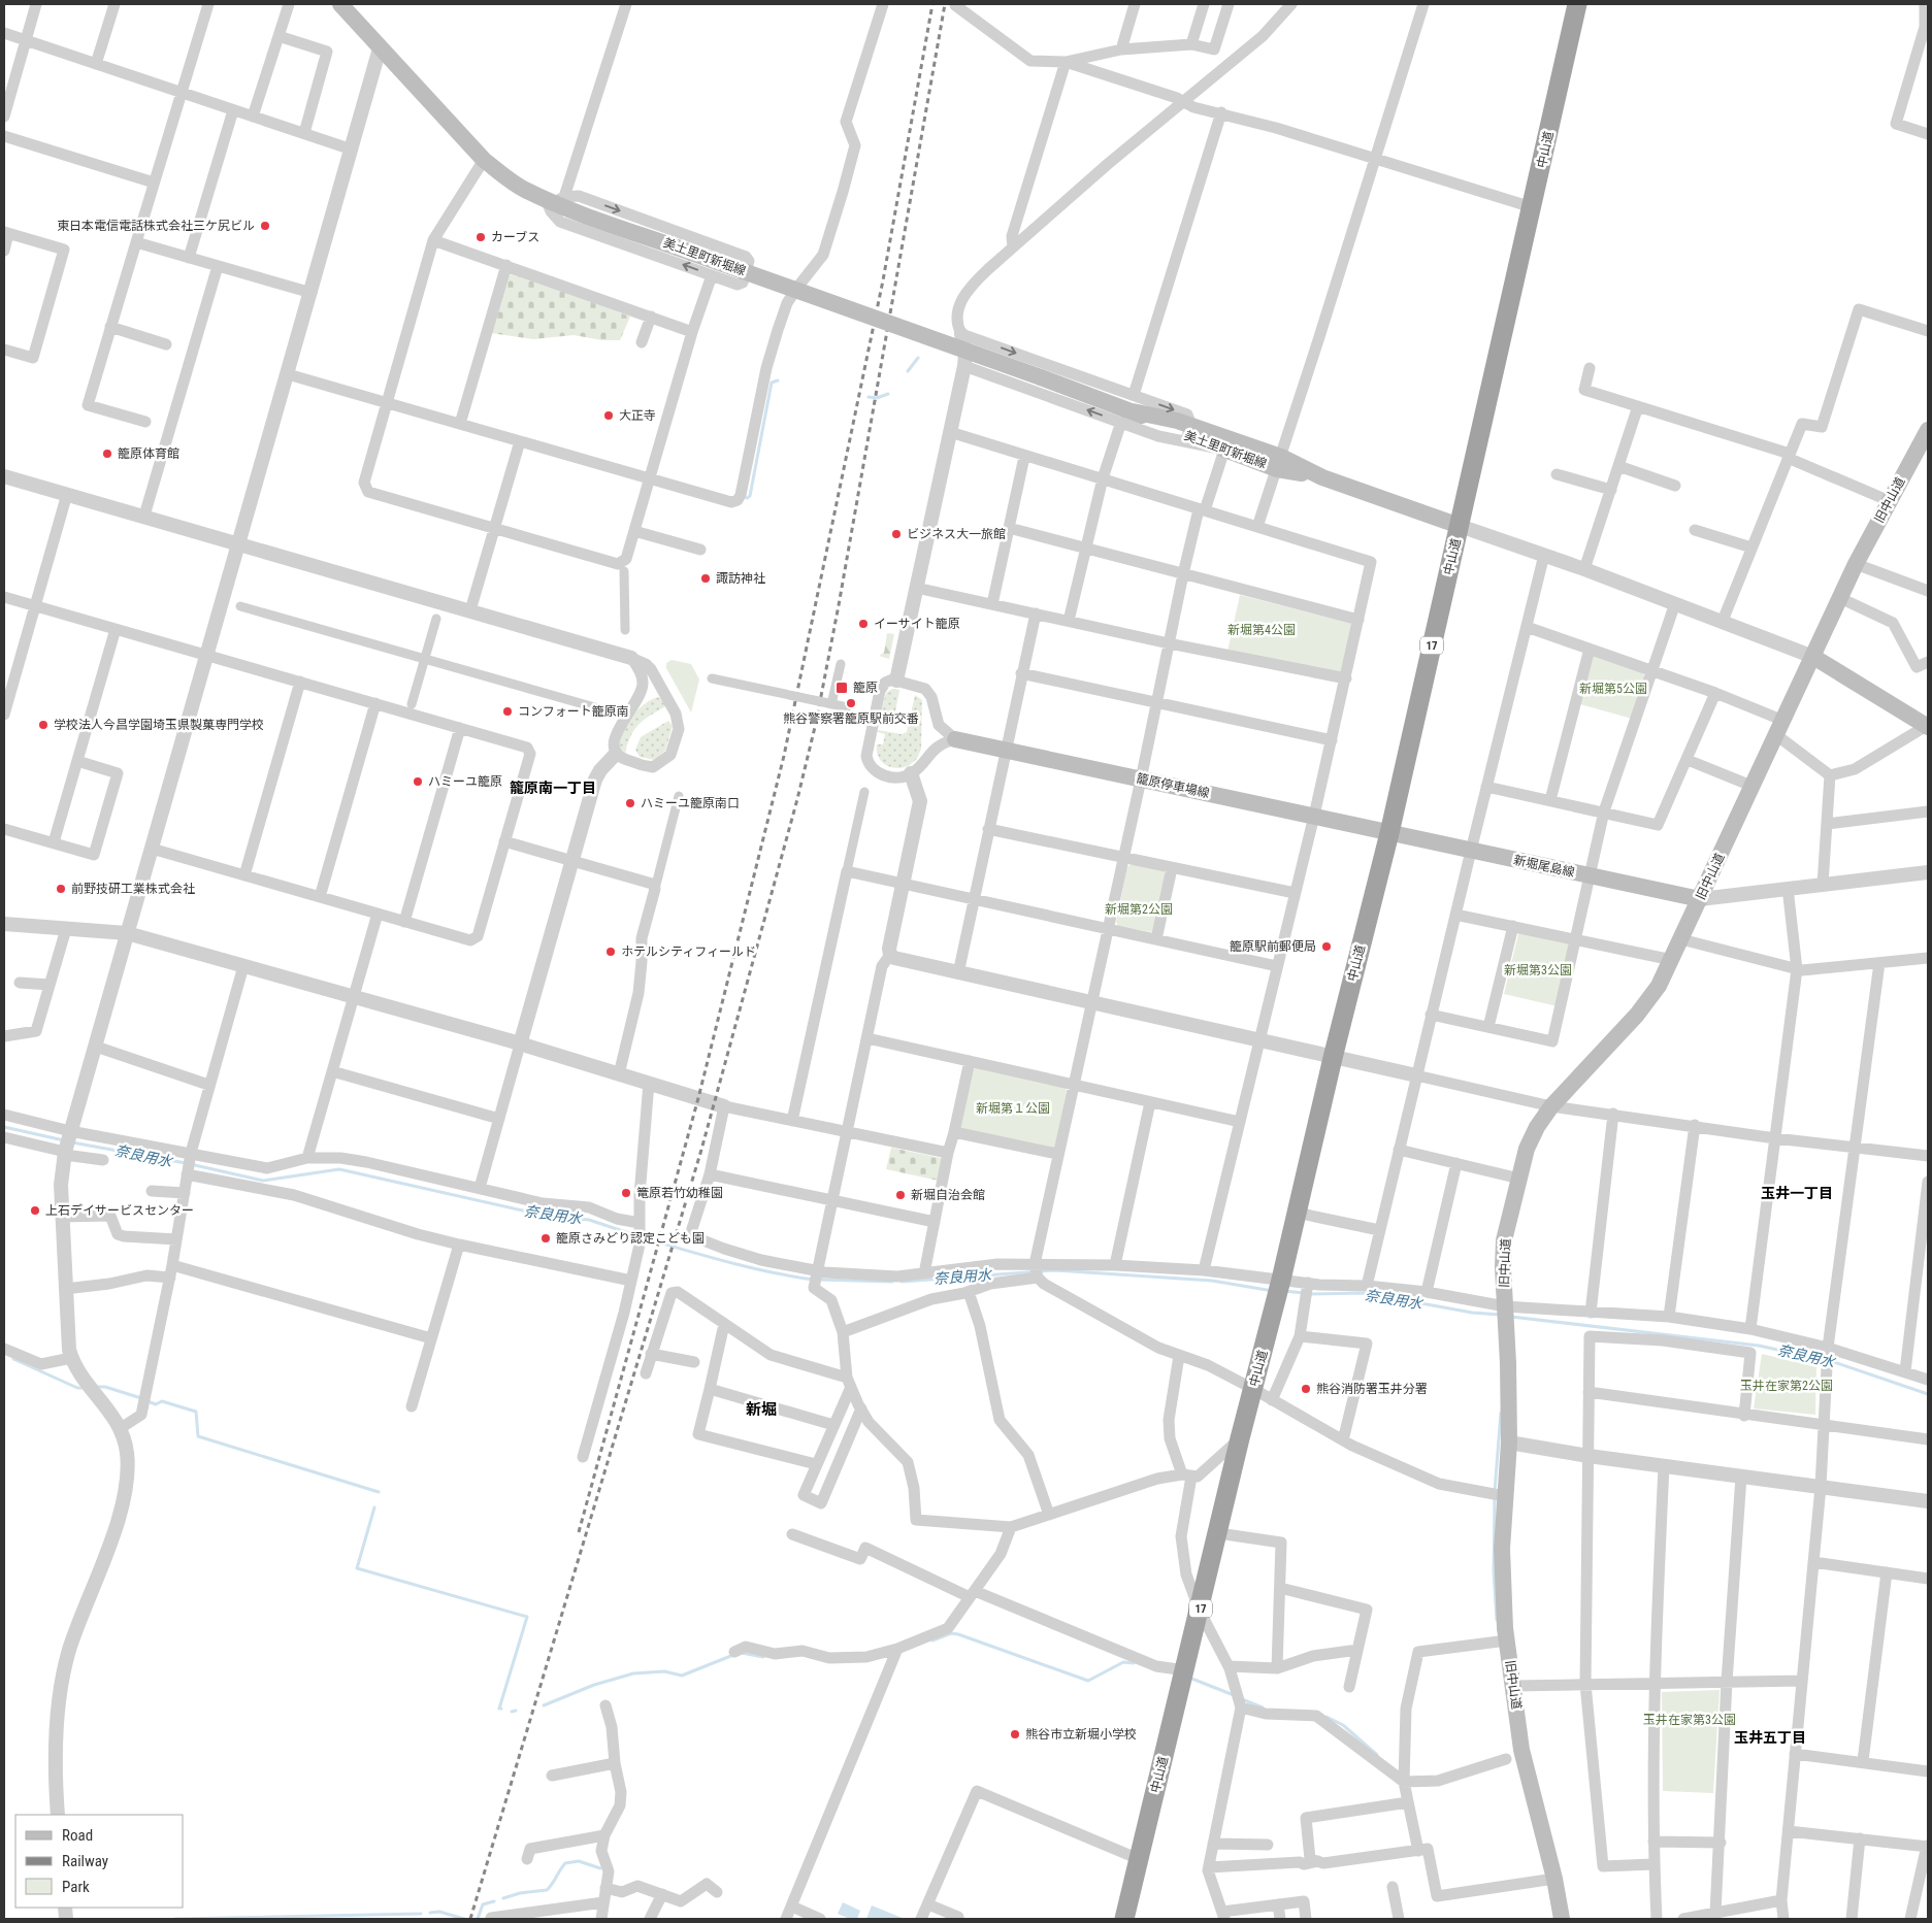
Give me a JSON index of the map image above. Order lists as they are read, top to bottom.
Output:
{
  "streets": {
    "highway": ["中山道", "17"],
    "main road": [
      "美土里町新堀線",
      "旧中山道",
      "籠原停車場線",
      "新堀尾島線"
    ]
  },
  "crossings": [
    ["中山道", "美土里町新堀線"],
    ["中山道", "籠原停車場線"],
    ["中山道", "新堀尾島線"],
    ["旧中山道", "新堀尾島線"],
    ["籠原停車場線", "新堀尾島線"]
  ],
  "districts": [
    "籠原南一丁目",
    "玉井一丁目",
    "新堀",
    "玉井五丁目"
  ],
  "water": ["奈良用水"],
  "parks": [
    "新堀第4公園",
    "新堀第5公園",
    "新堀第2公園",
    "新堀第3公園",
    "新堀第１公園",
    "玉井在家第2公園",
    "玉井在家第3公園"
  ],
  "places": {
    "other": [
      "東日本電信電話株式会社三ケ尻ビル",
      "カーブス",
      "大正寺",
      "籠原体育館",
      "ビジネス大一旅館",
      "諏訪神社",
      "イーサイト籠原",
      "熊谷警察署籠原駅前交番",
      "コンフォート籠原南",
      "学校法人今昌学園埼玉県製菓専門学校",
      "ハミーユ籠原",
      "ハミーユ籠原南口",
      "前野技研工業株式会社",
      "籠原駅前郵便局",
      "ホテルシティフィールド",
      "篭原若竹幼稚園",
      "新堀自治会館",
      "上石デイサービスセンター",
      "籠原さみどり認定こども園",
      "熊谷消防署玉井分署",
      "熊谷市立新堀小学校"
    ],
    "transit": ["籠原"]
  },
  "legend": ["Road", "Railway", "Park"]
}
